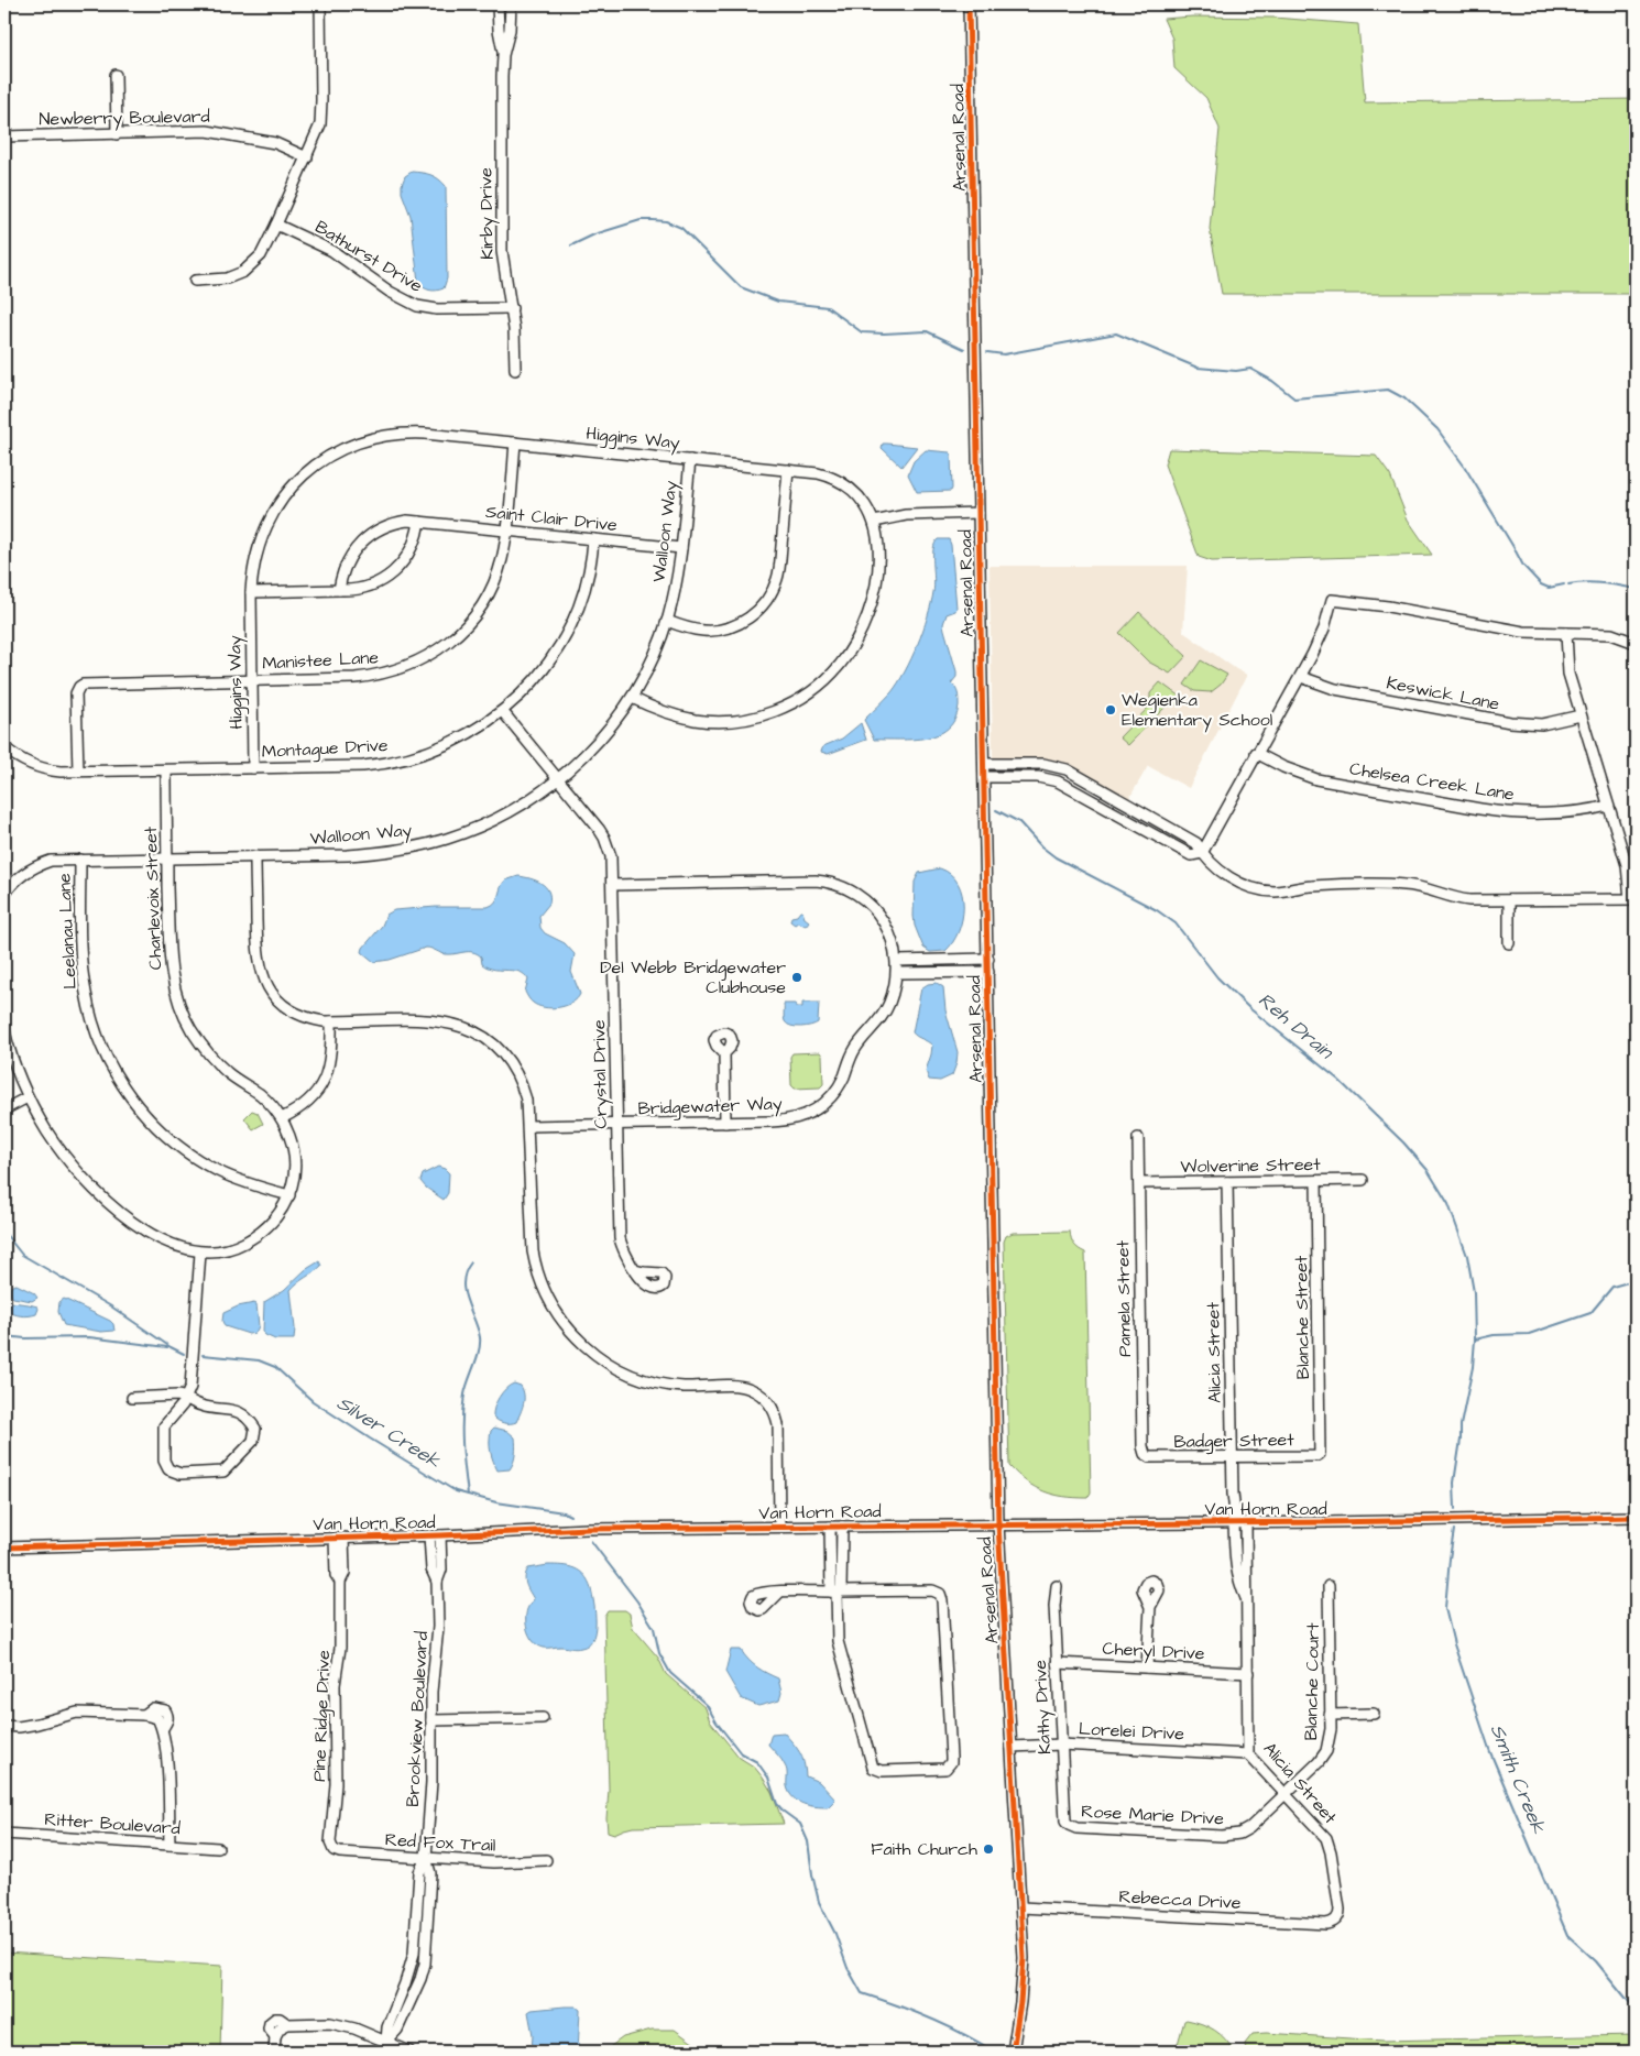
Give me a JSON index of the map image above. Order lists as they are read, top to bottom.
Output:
{
  "streets": {
    "street": [
      "Newberry Boulevard",
      "Arsenal Road",
      "Kirby Drive",
      "Bathurst Drive",
      "Higgins Way",
      "Saint Clair Drive",
      "Walloon Way",
      "Manistee Lane",
      "Keswick Lane",
      "Montague Drive",
      "Chelsea Creek Lane",
      "Charlevoix Street",
      "Leelanau Lane",
      "Crystal Drive",
      "Bridgewater Way",
      "Wolverine Street",
      "Pamela Street",
      "Blanche Street",
      "Alicia Street",
      "Badger Street",
      "Van Horn Road",
      "Cheryl Drive",
      "Blanche Court",
      "Kathy Drive",
      "Pine Ridge Drive",
      "Brookview Boulevard",
      "Lorelei Drive",
      "Rose Marie Drive",
      "Ritter Boulevard",
      "Red Fox Trail",
      "Rebecca Drive"
    ]
  },
  "crossings": [
    ["Arsenal Road", "Van Horn Road"],
    ["Arsenal Road", "Lorelei Drive"],
    ["Arsenal Road", "Rebecca Drive"],
    ["Kirby Drive", "Bathurst Drive"],
    ["Higgins Way", "Walloon Way"],
    ["Higgins Way", "Manistee Lane"],
    ["Higgins Way", "Montague Drive"],
    ["Saint Clair Drive", "Walloon Way"],
    ["Saint Clair Drive", "Manistee Lane"],
    ["Saint Clair Drive", "Montague Drive"],
    ["Walloon Way", "Charlevoix Street"],
    ["Walloon Way", "Leelanau Lane"],
    ["Walloon Way", "Crystal Drive"],
    ["Manistee Lane", "Montague Drive"],
    ["Montague Drive", "Charlevoix Street"],
    ["Montague Drive", "Crystal Drive"],
    ["Charlevoix Street", "Leelanau Lane"],
    ["Crystal Drive", "Bridgewater Way"],
    ["Wolverine Street", "Pamela Street"],
    ["Wolverine Street", "Blanche Street"],
    ["Wolverine Street", "Alicia Street"],
    ["Pamela Street", "Badger Street"],
    ["Blanche Street", "Badger Street"],
    ["Alicia Street", "Badger Street"],
    ["Alicia Street", "Van Horn Road"],
    ["Alicia Street", "Cheryl Drive"],
    ["Alicia Street", "Blanche Court"],
    ["Alicia Street", "Lorelei Drive"],
    ["Alicia Street", "Rose Marie Drive"],
    ["Alicia Street", "Rebecca Drive"],
    ["Van Horn Road", "Pine Ridge Drive"],
    ["Van Horn Road", "Brookview Boulevard"],
    ["Cheryl Drive", "Kathy Drive"],
    ["Blanche Court", "Rose Marie Drive"],
    ["Kathy Drive", "Lorelei Drive"],
    ["Kathy Drive", "Rose Marie Drive"],
    ["Pine Ridge Drive", "Red Fox Trail"],
    ["Brookview Boulevard", "Red Fox Trail"]
  ],
  "water": ["Reh Drain", "Silver Creek", "Smith Creek"],
  "places": ["Wegienka Elementary School", "Del Webb Bridgewater Clubhouse", "Faith Church"]
}
